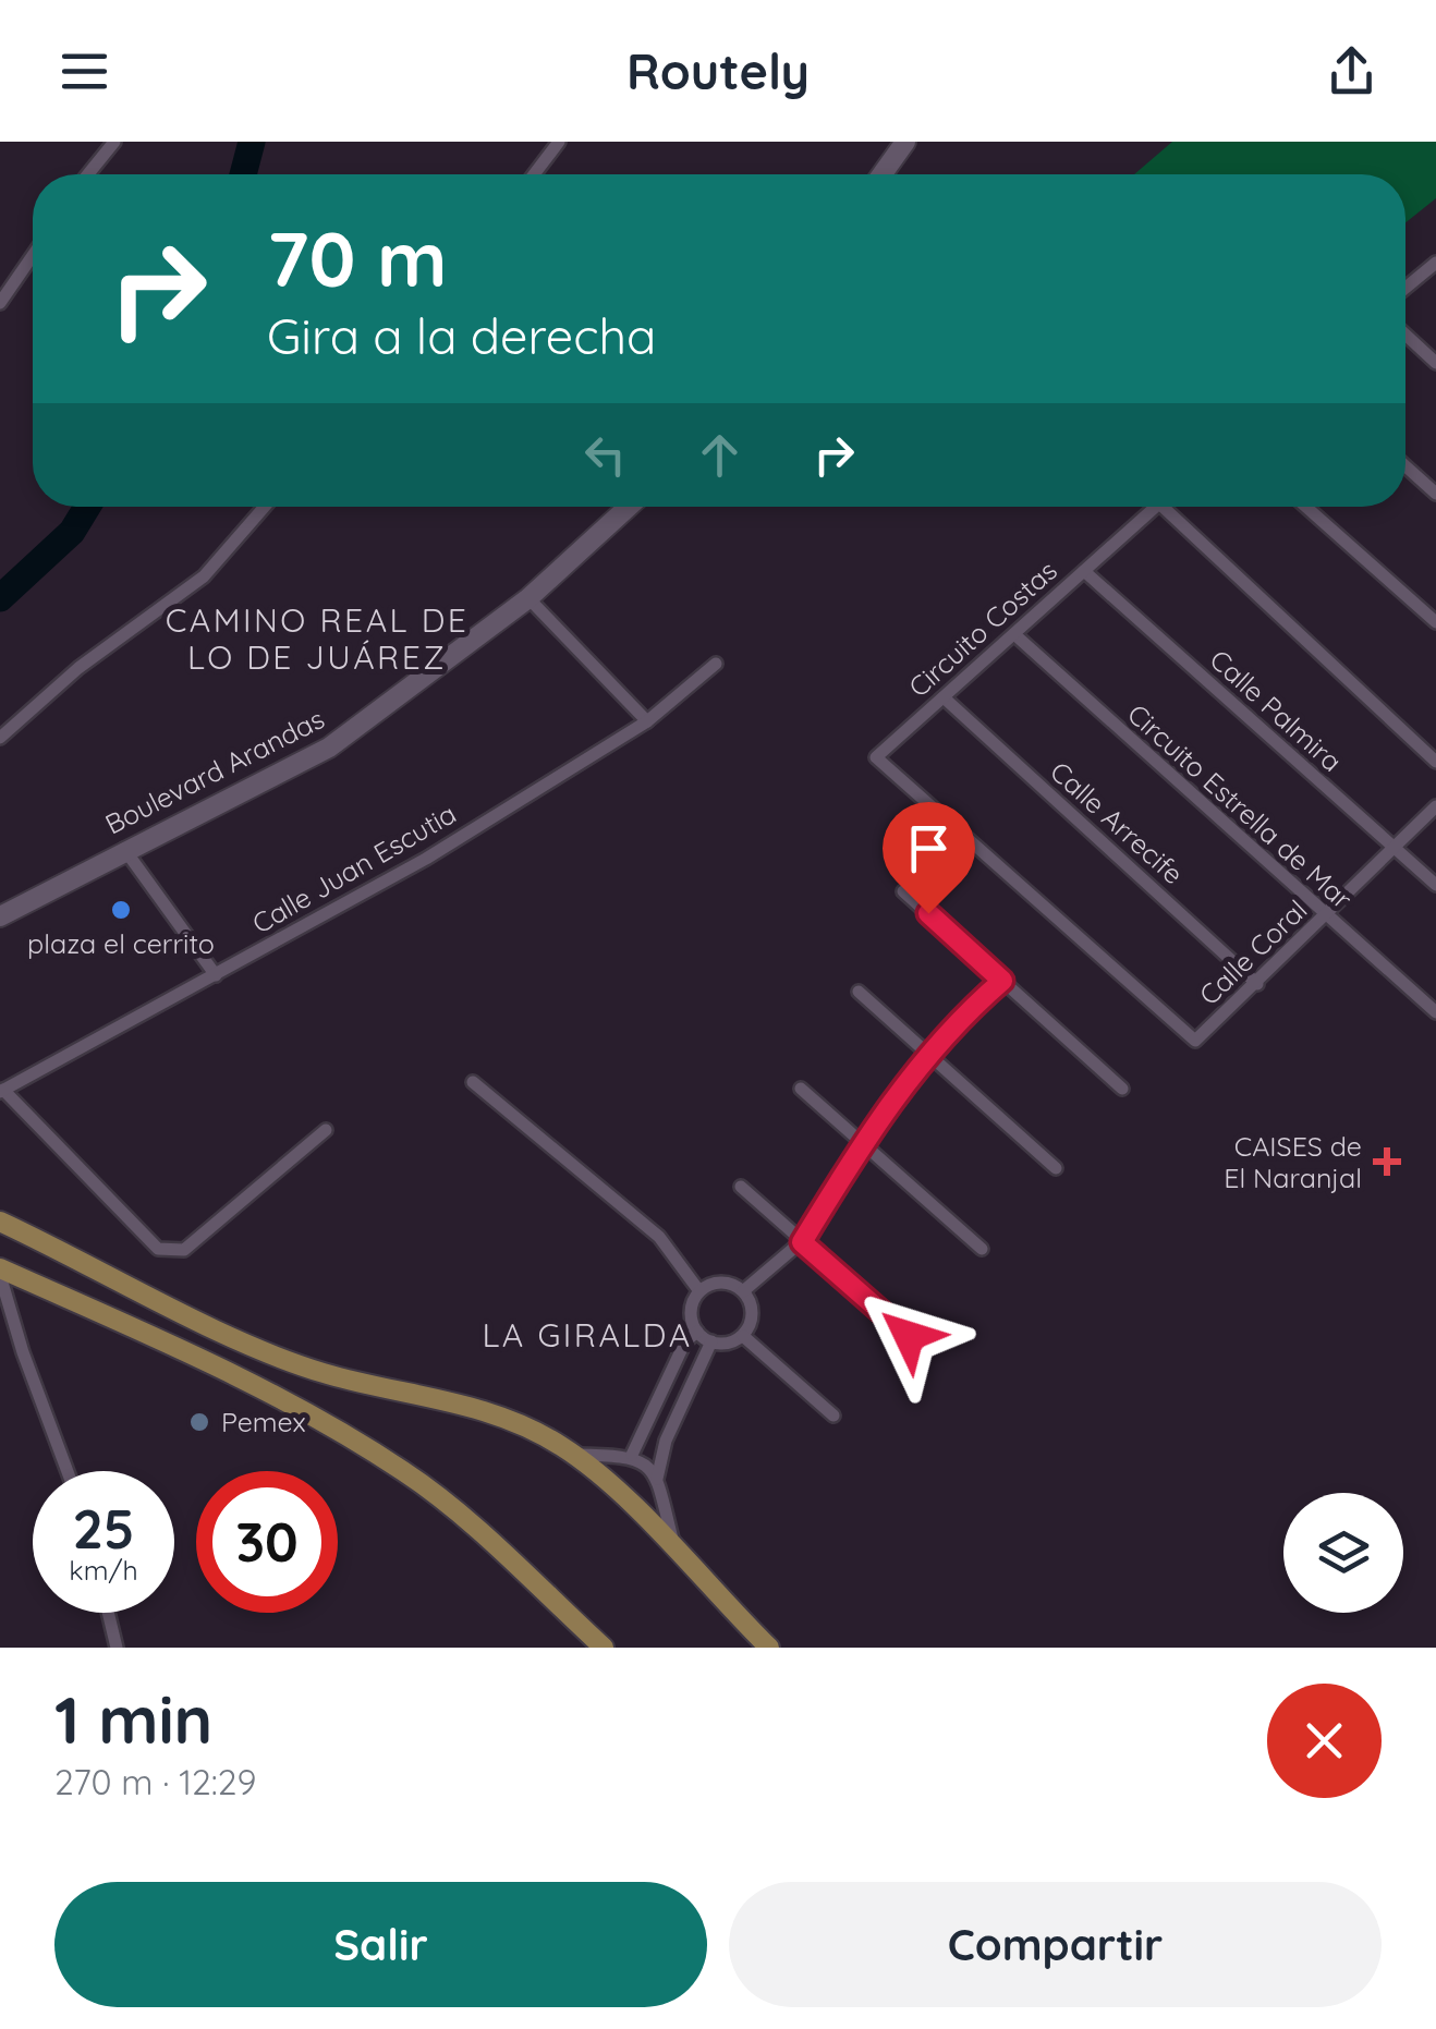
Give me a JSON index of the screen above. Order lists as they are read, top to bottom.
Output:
{
  "streets": {
    "main road": ["Boulevard Arandas"],
    "street": [
      "Circuito Costas",
      "Calle Palmira",
      "Circuito Estrella de Mar",
      "Calle Arrecife",
      "Calle Juan Escutia",
      "Calle Coral"
    ]
  },
  "crossings": [
    ["Circuito Costas", "Calle Palmira"],
    ["Circuito Costas", "Circuito Estrella de Mar"],
    ["Circuito Costas", "Calle Arrecife"],
    ["Circuito Costas", "Calle Coral"],
    ["Calle Palmira", "Calle Coral"],
    ["Circuito Estrella de Mar", "Calle Coral"],
    ["Calle Arrecife", "Calle Coral"]
  ],
  "districts": ["CAMINO REAL DE LO DE JUÁREZ", "LA GIRALDA"],
  "places": {
    "other": ["plaza el cerrito", "Pemex"],
    "health": ["CAISES de El Naranjal"]
  },
  "page": {
    "header": "Routely",
    "turn": ["70 m", "Gira a la derecha"],
    "speed": "25 km/h",
    "limit": "30",
    "heading": ["1 min", "270 m · 12:29"],
    "buttons": ["Salir", "Compartir"]
  }
}
